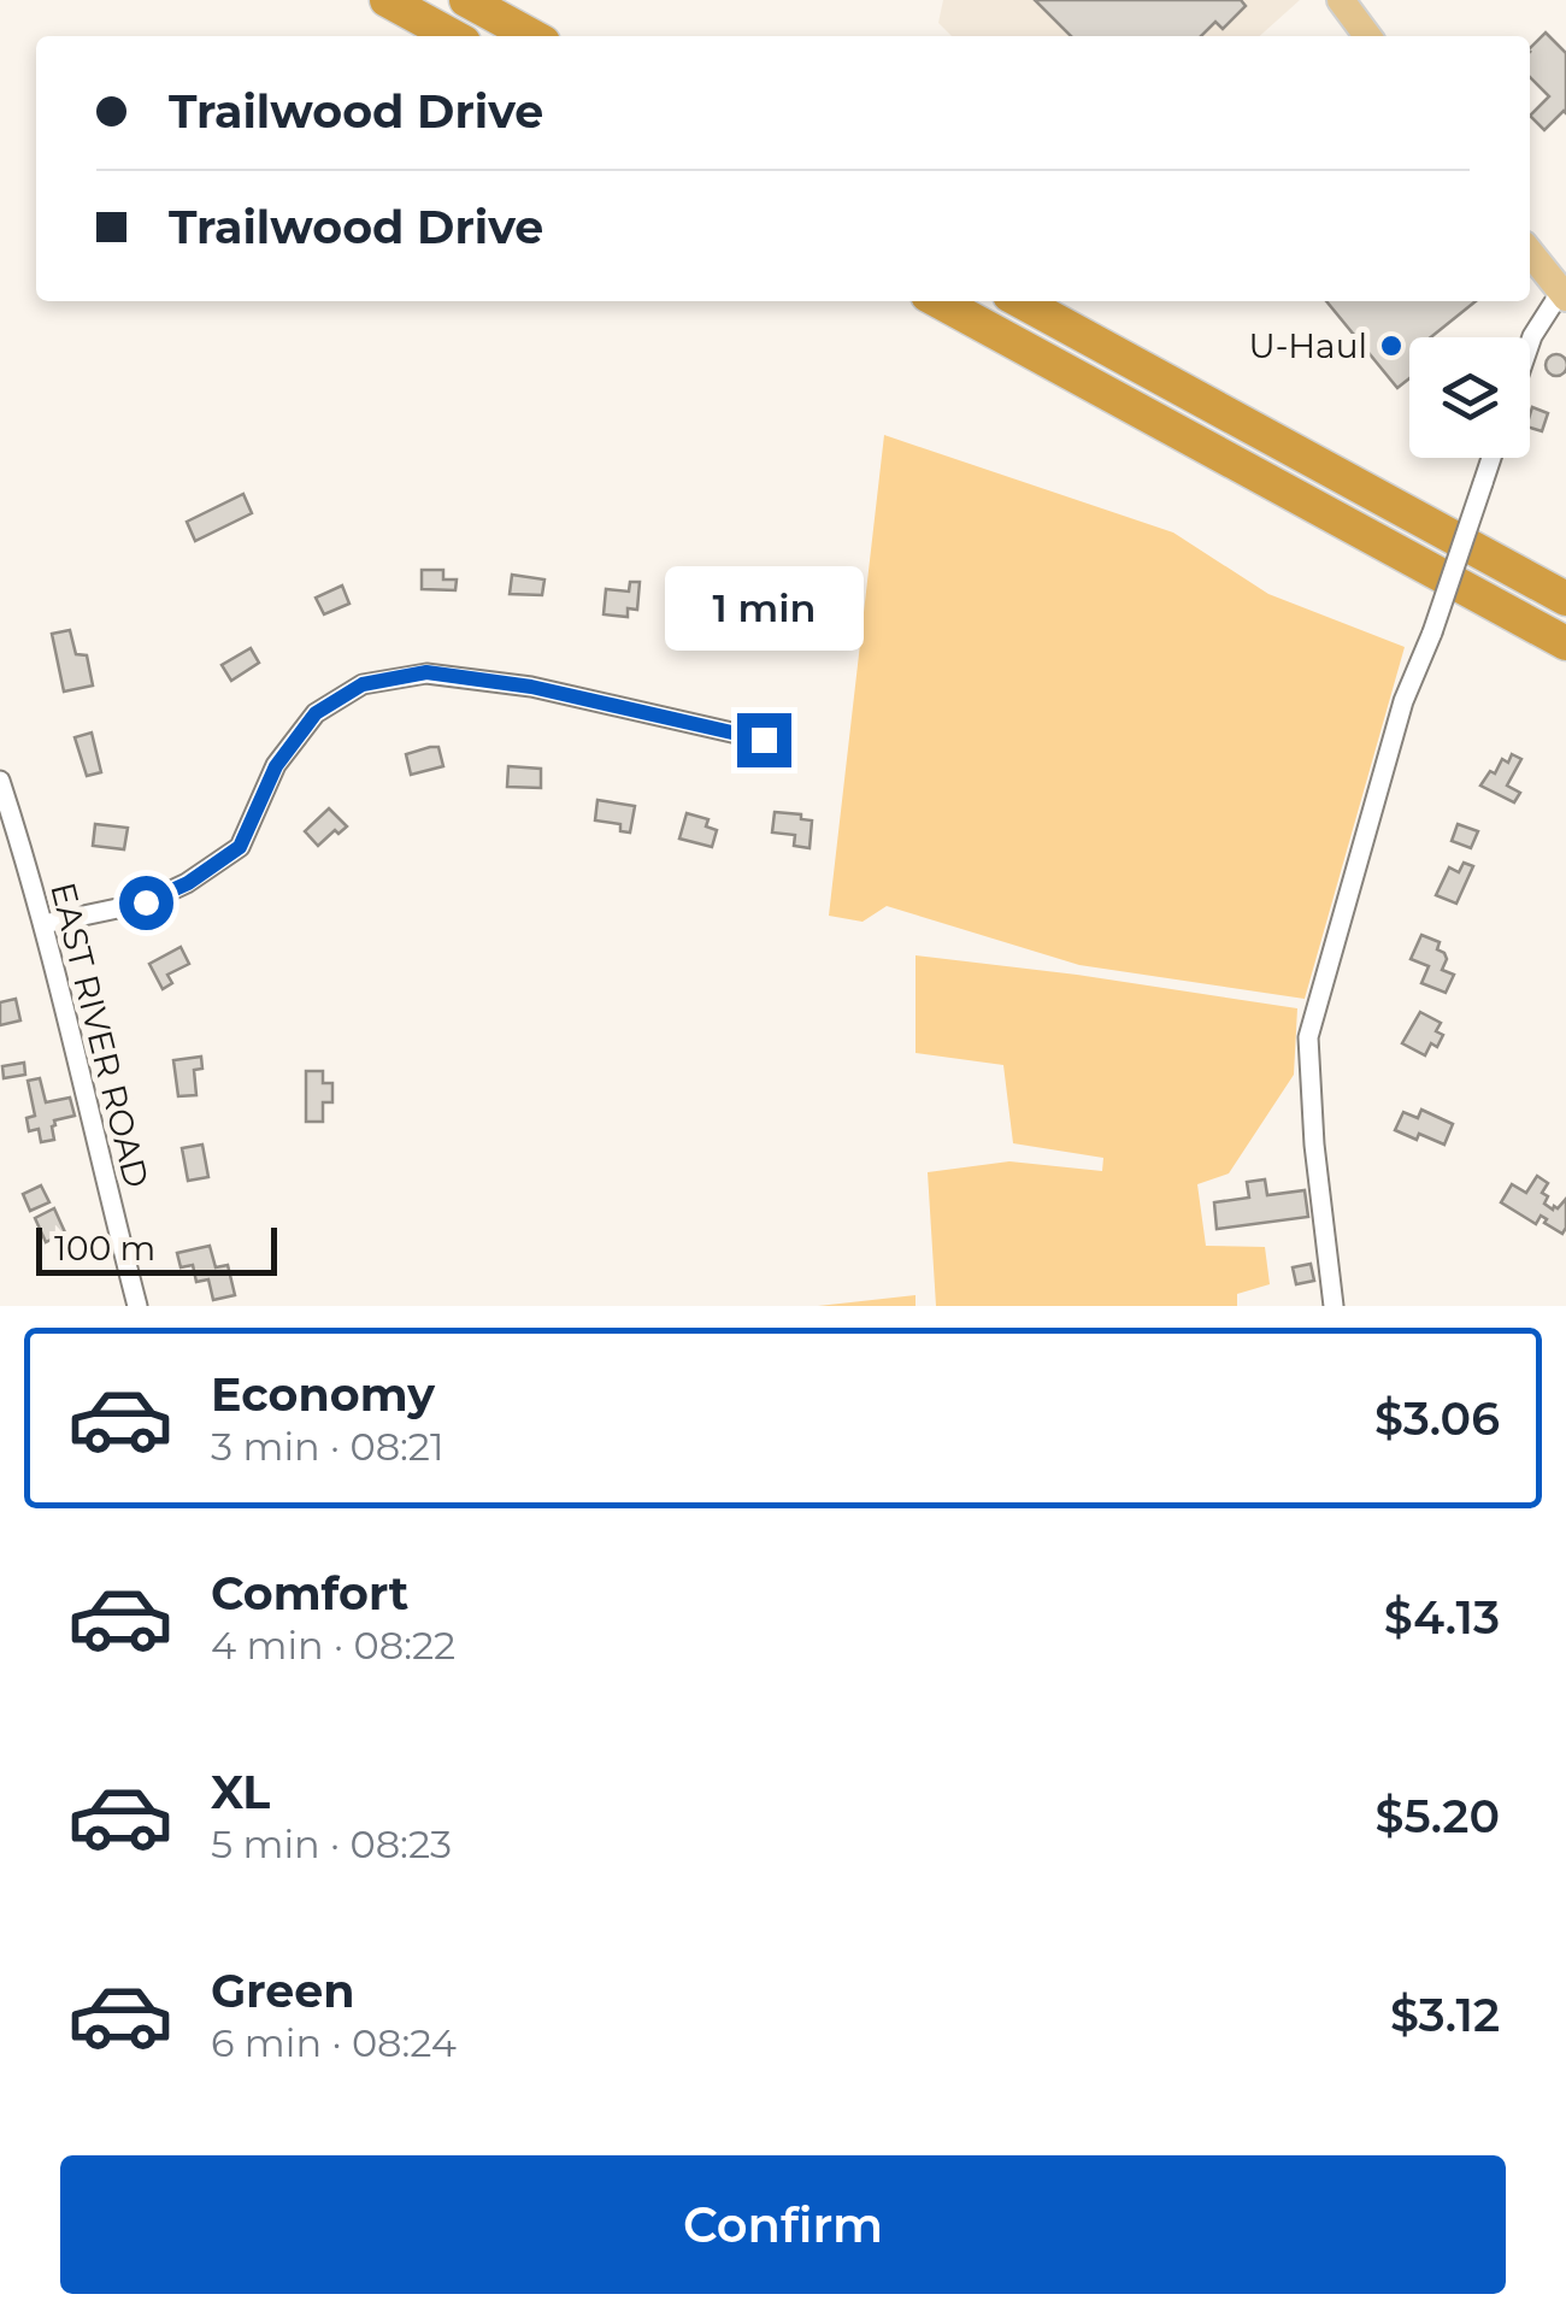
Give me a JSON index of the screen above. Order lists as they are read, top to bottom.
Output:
{
  "streets": {
    "street": ["EAST RIVER ROAD"]
  },
  "places": ["U-Haul"],
  "scale_bar": "100 m",
  "page": {
    "banner": ["Trailwood Drive", "Trailwood Drive"],
    "bubble": "1 min",
    "scale": "100 m",
    "list": [
      {
        "name": "Economy",
        "note": "3 min · 08:21",
        "value": "$3.06"
      },
      {
        "name": "Comfort",
        "note": "4 min · 08:22",
        "value": "$4.13"
      },
      {
        "name": "XL",
        "note": "5 min · 08:23",
        "value": "$5.20"
      },
      {
        "name": "Green",
        "note": "6 min · 08:24",
        "value": "$3.12"
      }
    ],
    "buttons": "Confirm"
  }
}
